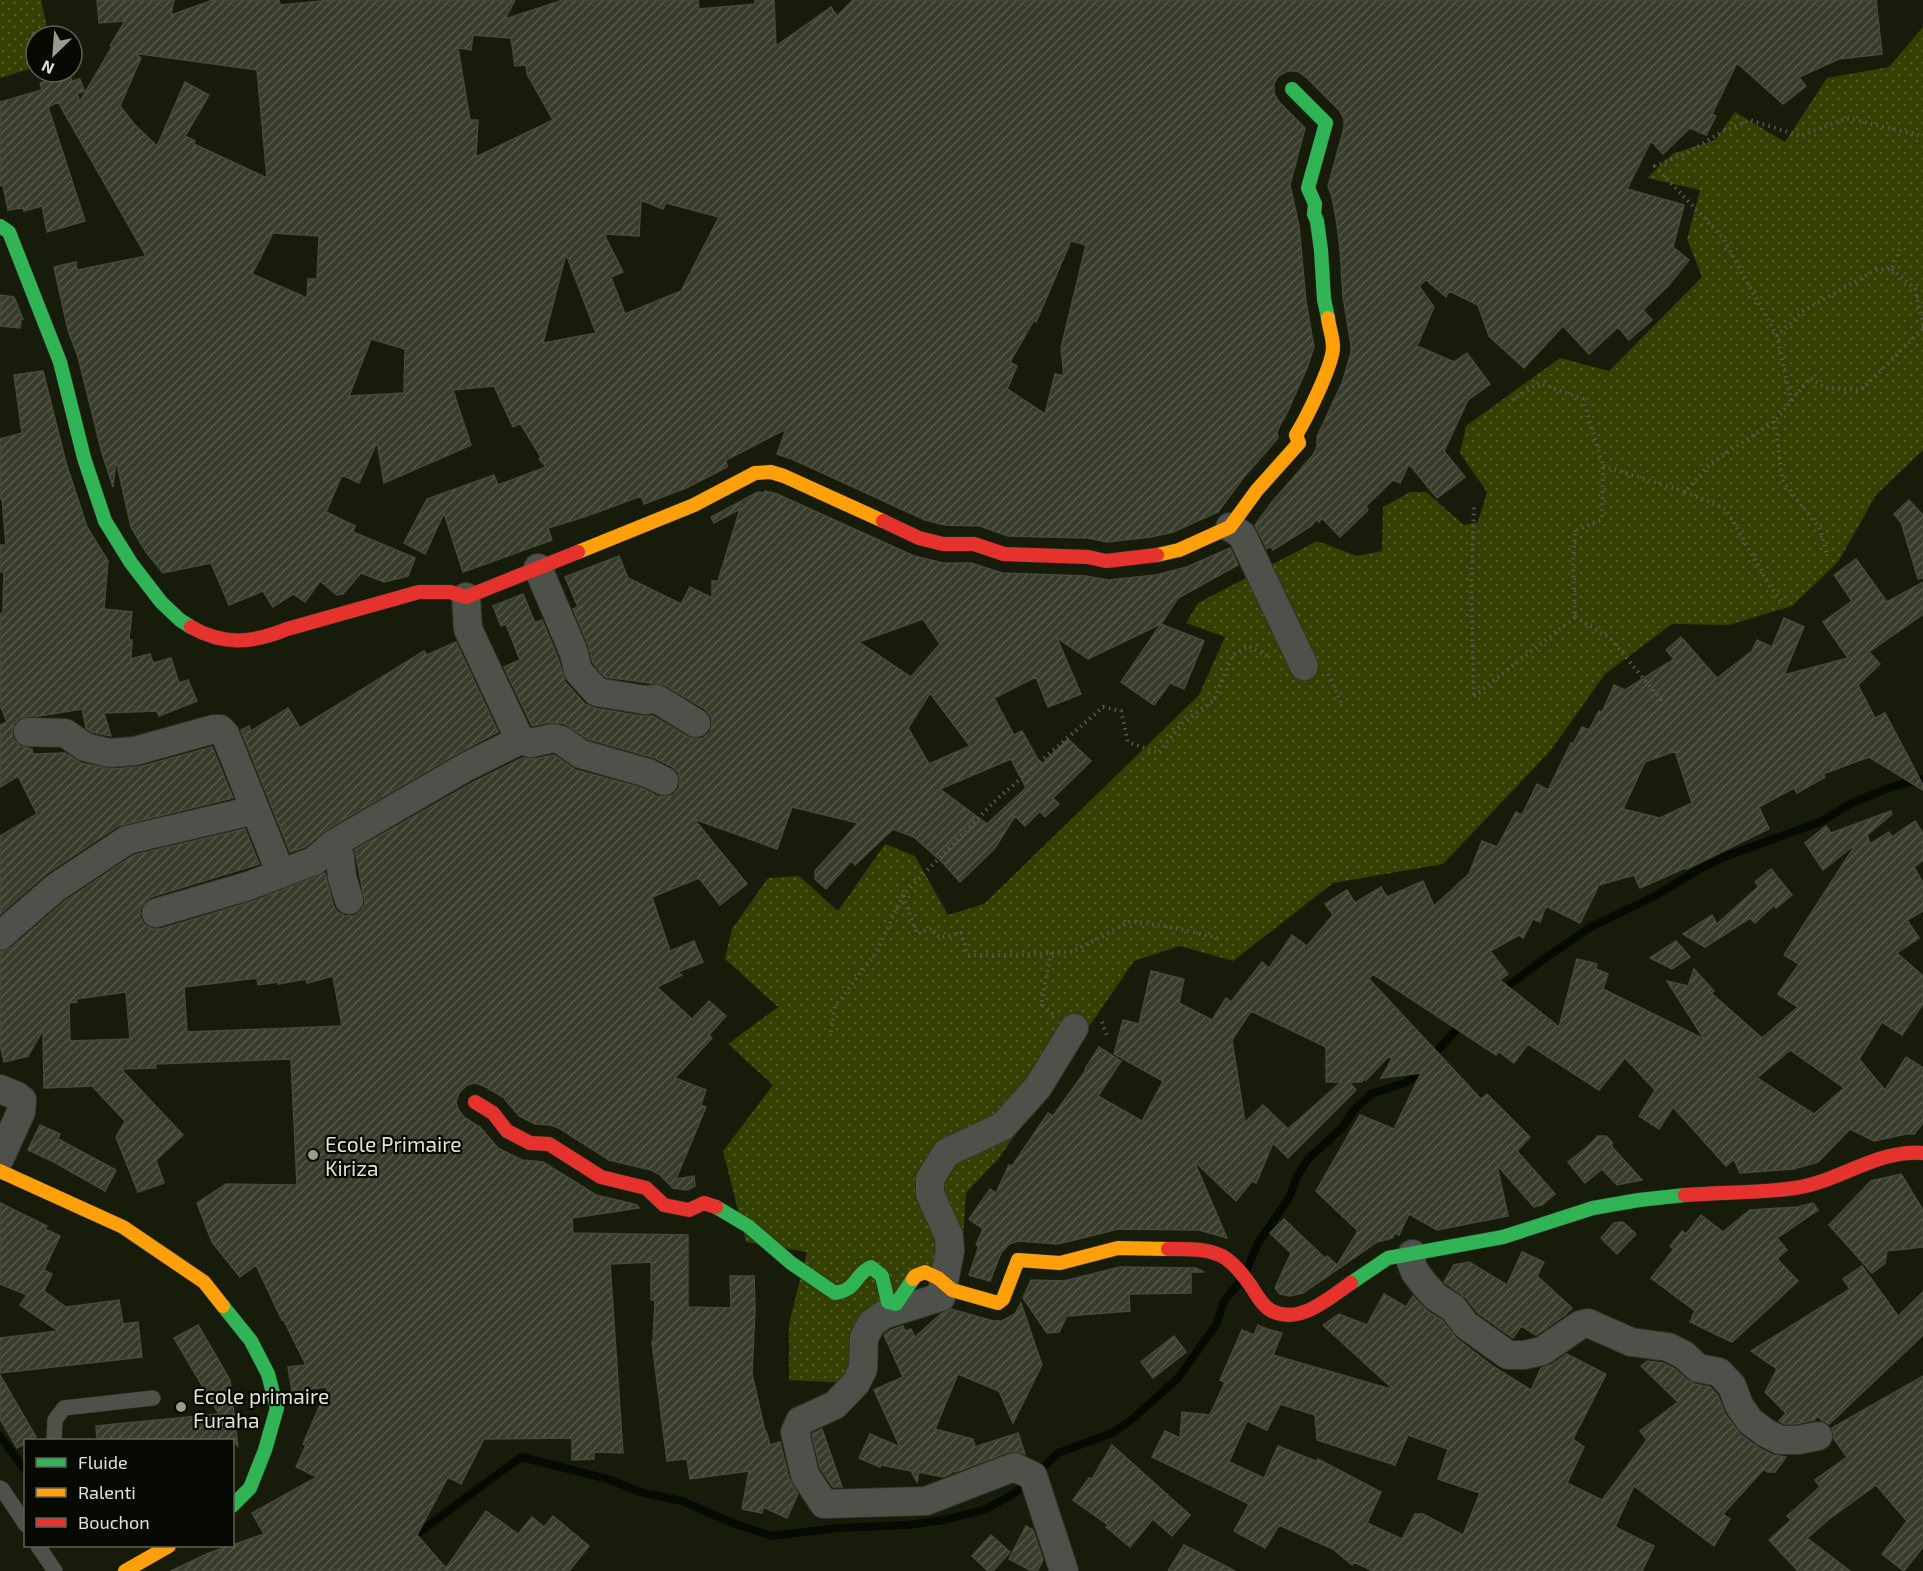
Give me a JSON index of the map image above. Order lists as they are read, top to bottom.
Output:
{
  "places": ["Ecole Primaire Kiriza", "Ecole primaire Furaha"],
  "legend": ["Fluide", "Ralenti", "Bouchon"],
  "north": "bottom left"
}
